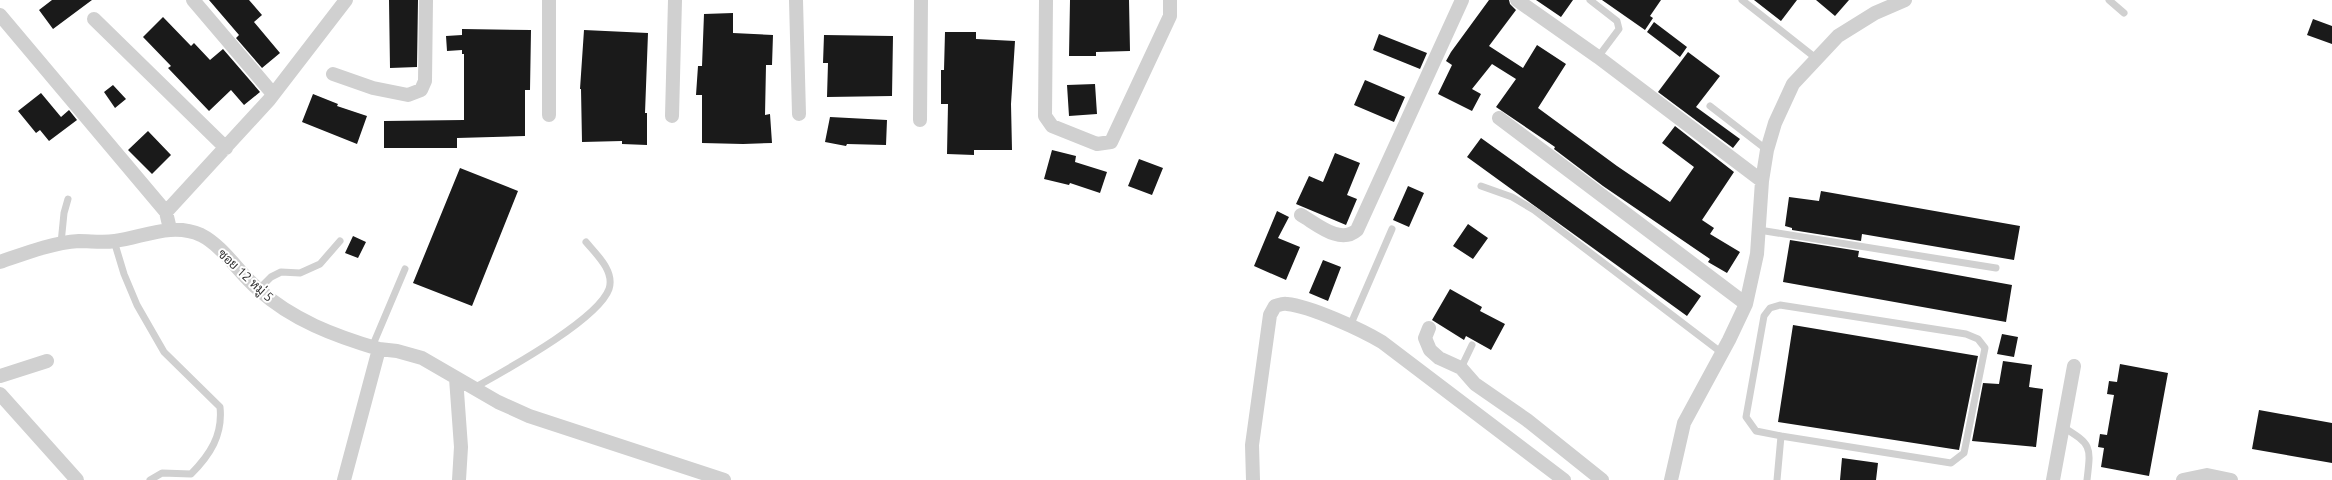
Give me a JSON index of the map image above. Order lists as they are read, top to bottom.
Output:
{
  "streets": {
    "street": ["ซอย 12 หมู่ 5"]
  }
}
